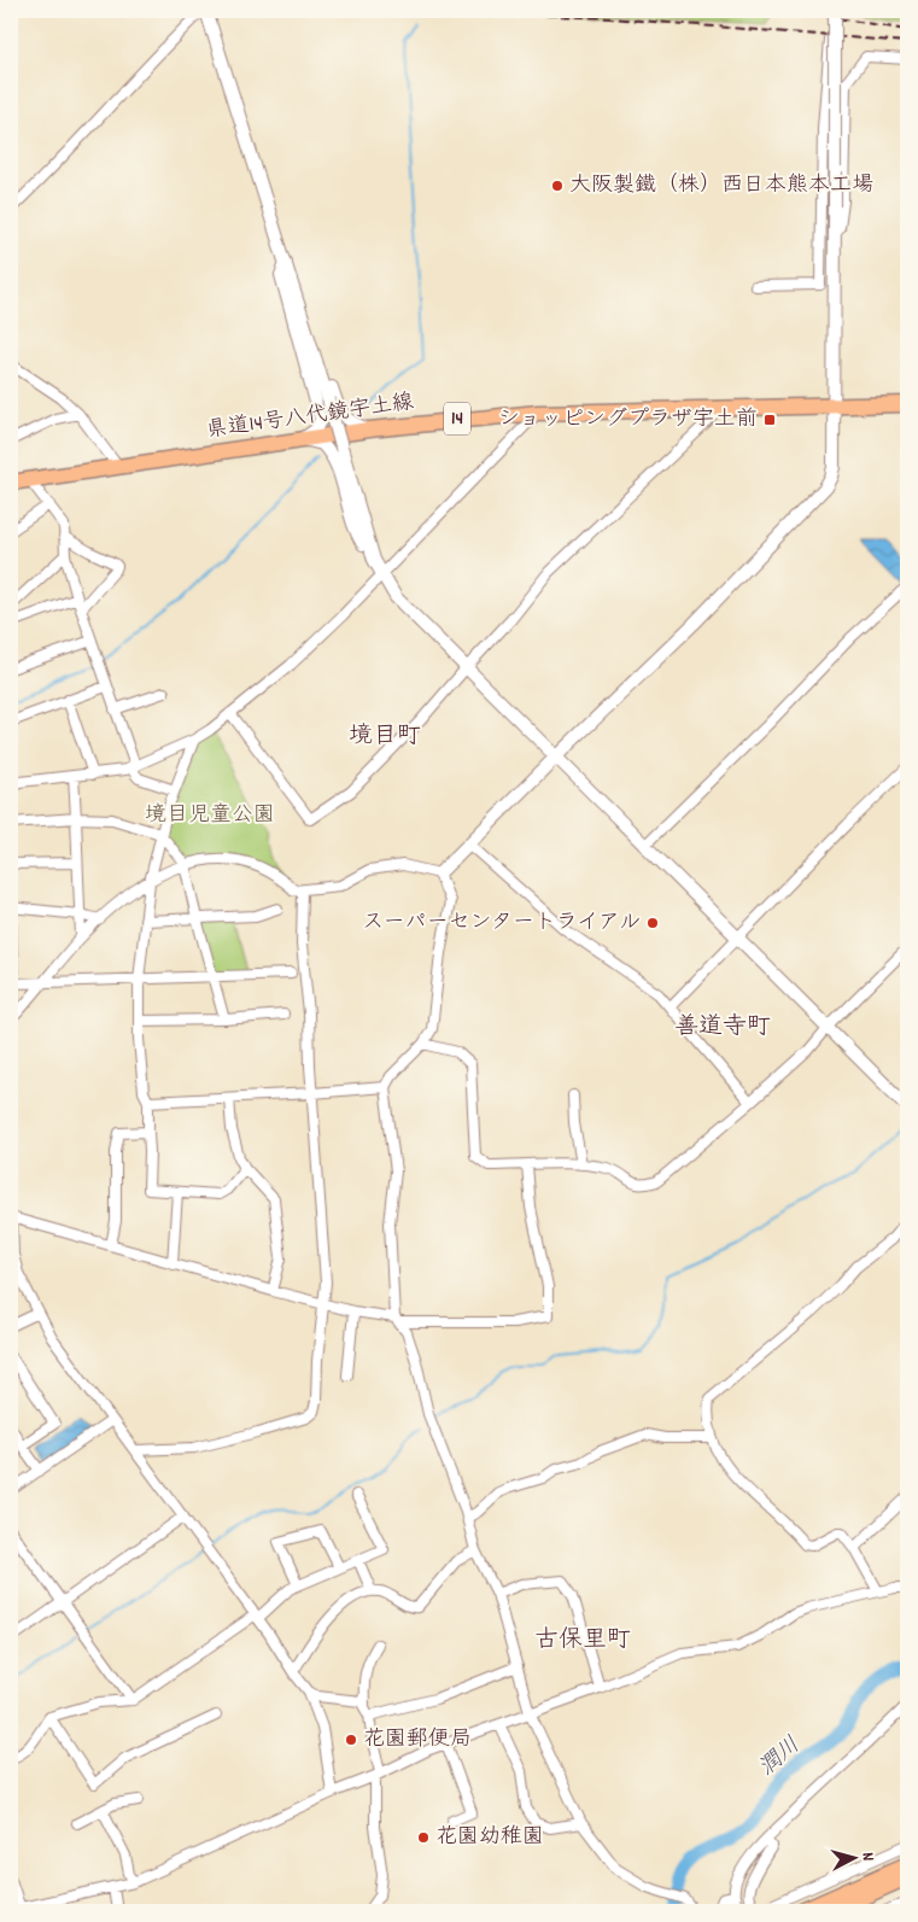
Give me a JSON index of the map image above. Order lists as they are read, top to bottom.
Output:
{
  "streets": {
    "main road": ["県道14号八代鏡宇土線", "14"]
  },
  "districts": ["境目町", "善道寺町", "古保里町"],
  "water": ["潤川"],
  "parks": ["境目児童公園"],
  "places": {
    "other": [
      "大阪製鐵（株）西日本熊本工場",
      "スーパーセンタートライアル",
      "花園郵便局",
      "花園幼稚園"
    ],
    "transit": ["ショッピングプラザ宇土前"]
  },
  "north": "right"
}
